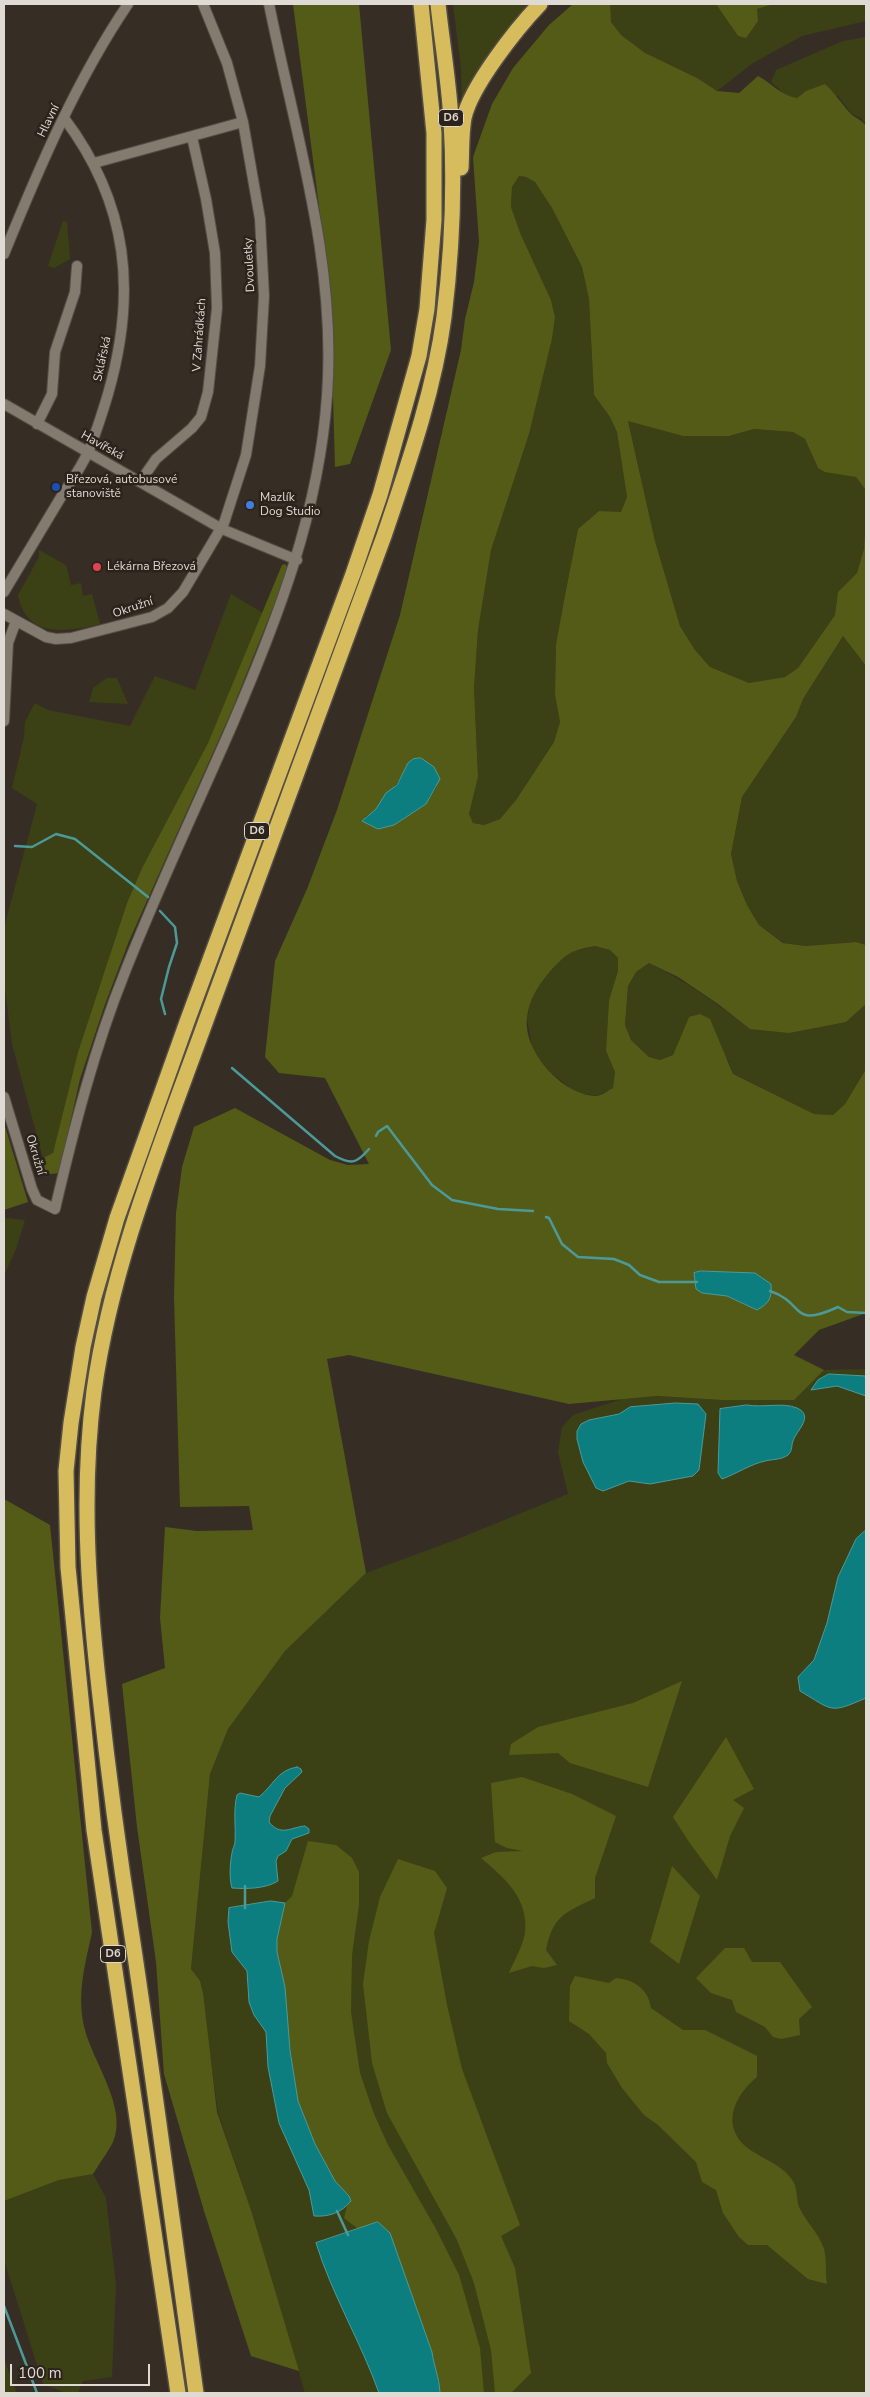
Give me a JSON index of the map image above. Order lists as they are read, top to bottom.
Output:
{
  "streets": {
    "highway": ["D6"],
    "street": [
      "Hlavní",
      "Dvouletky",
      "V Zahrádkách",
      "Sklářská",
      "Havířská",
      "Okružní"
    ]
  },
  "crossings": [
    ["Hlavní", "Sklářská"],
    ["Dvouletky", "Havířská"],
    ["Dvouletky", "Okružní"],
    ["V Zahrádkách", "Havířská"],
    ["Sklářská", "Havířská"],
    ["Havířská", "Okružní"]
  ],
  "places": ["Březová, autobusové stanoviště", "Mazlík Dog Studio", "Lékárna Březová"],
  "scale_bar": "100 m"
}
